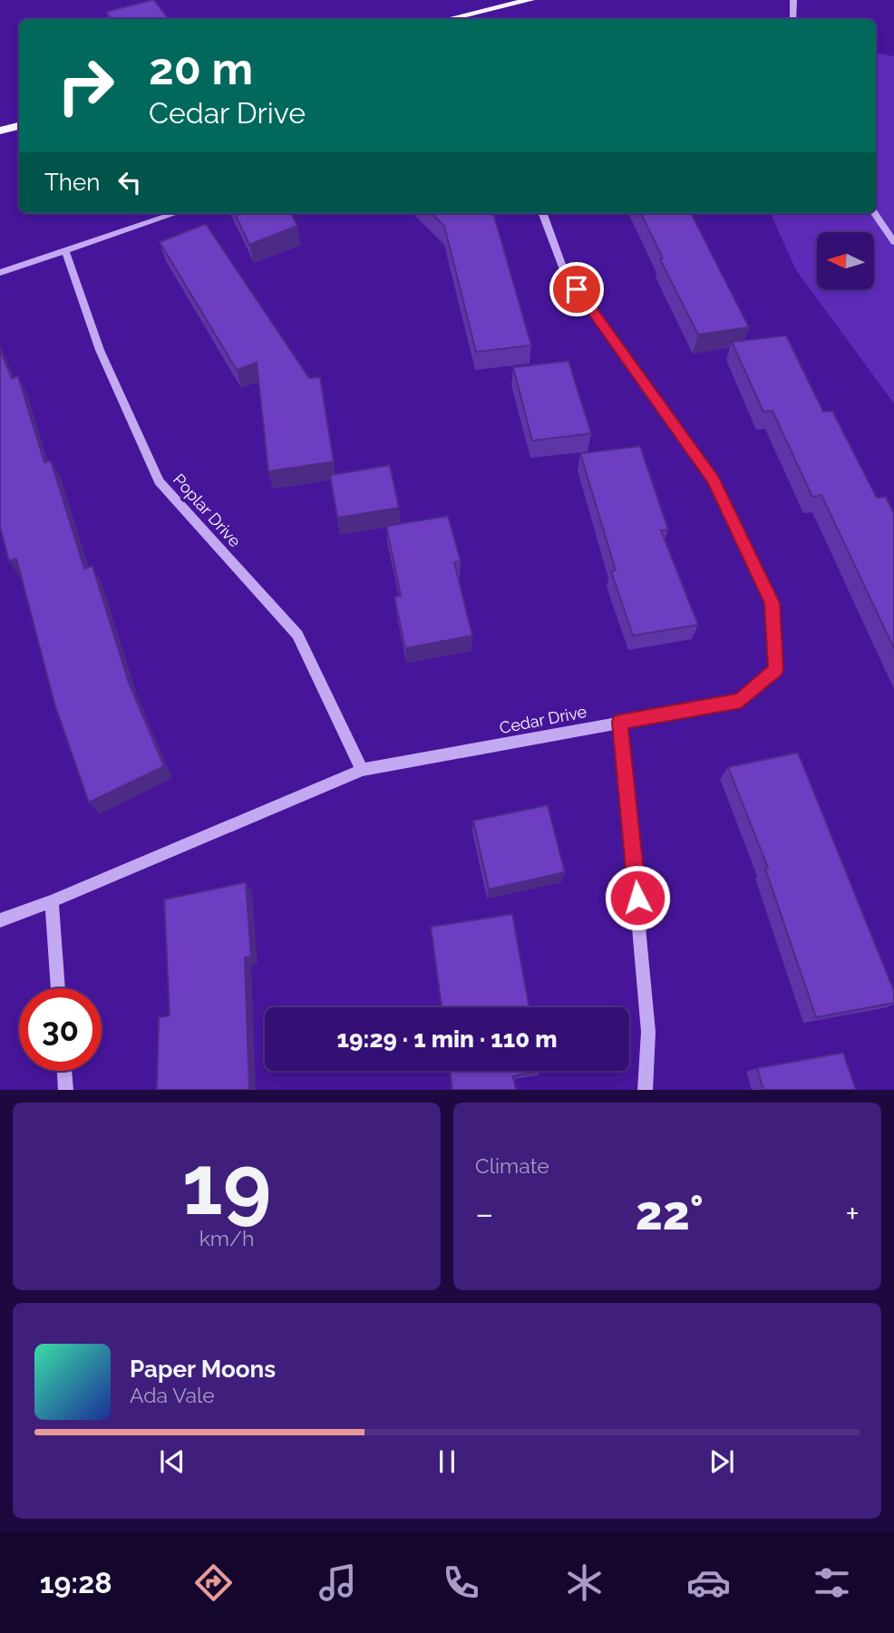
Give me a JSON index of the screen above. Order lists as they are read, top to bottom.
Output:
{
  "streets": {
    "street": ["Poplar Drive", "Cedar Drive"]
  },
  "crossings": [
    ["Poplar Drive", "Cedar Drive"]
  ],
  "north": "left",
  "page": {
    "turn": ["20 m", "Cedar Drive"],
    "then": "Then",
    "limit": "30",
    "trip": "19:29 · 1 min · 110 m",
    "tile": [
      ["19", "km/h"],
      "Climate"
    ],
    "heat": ["−", "22°", "+"],
    "song": ["Paper Moons", "Ada Vale"],
    "tabs": "19:28"
  }
}
